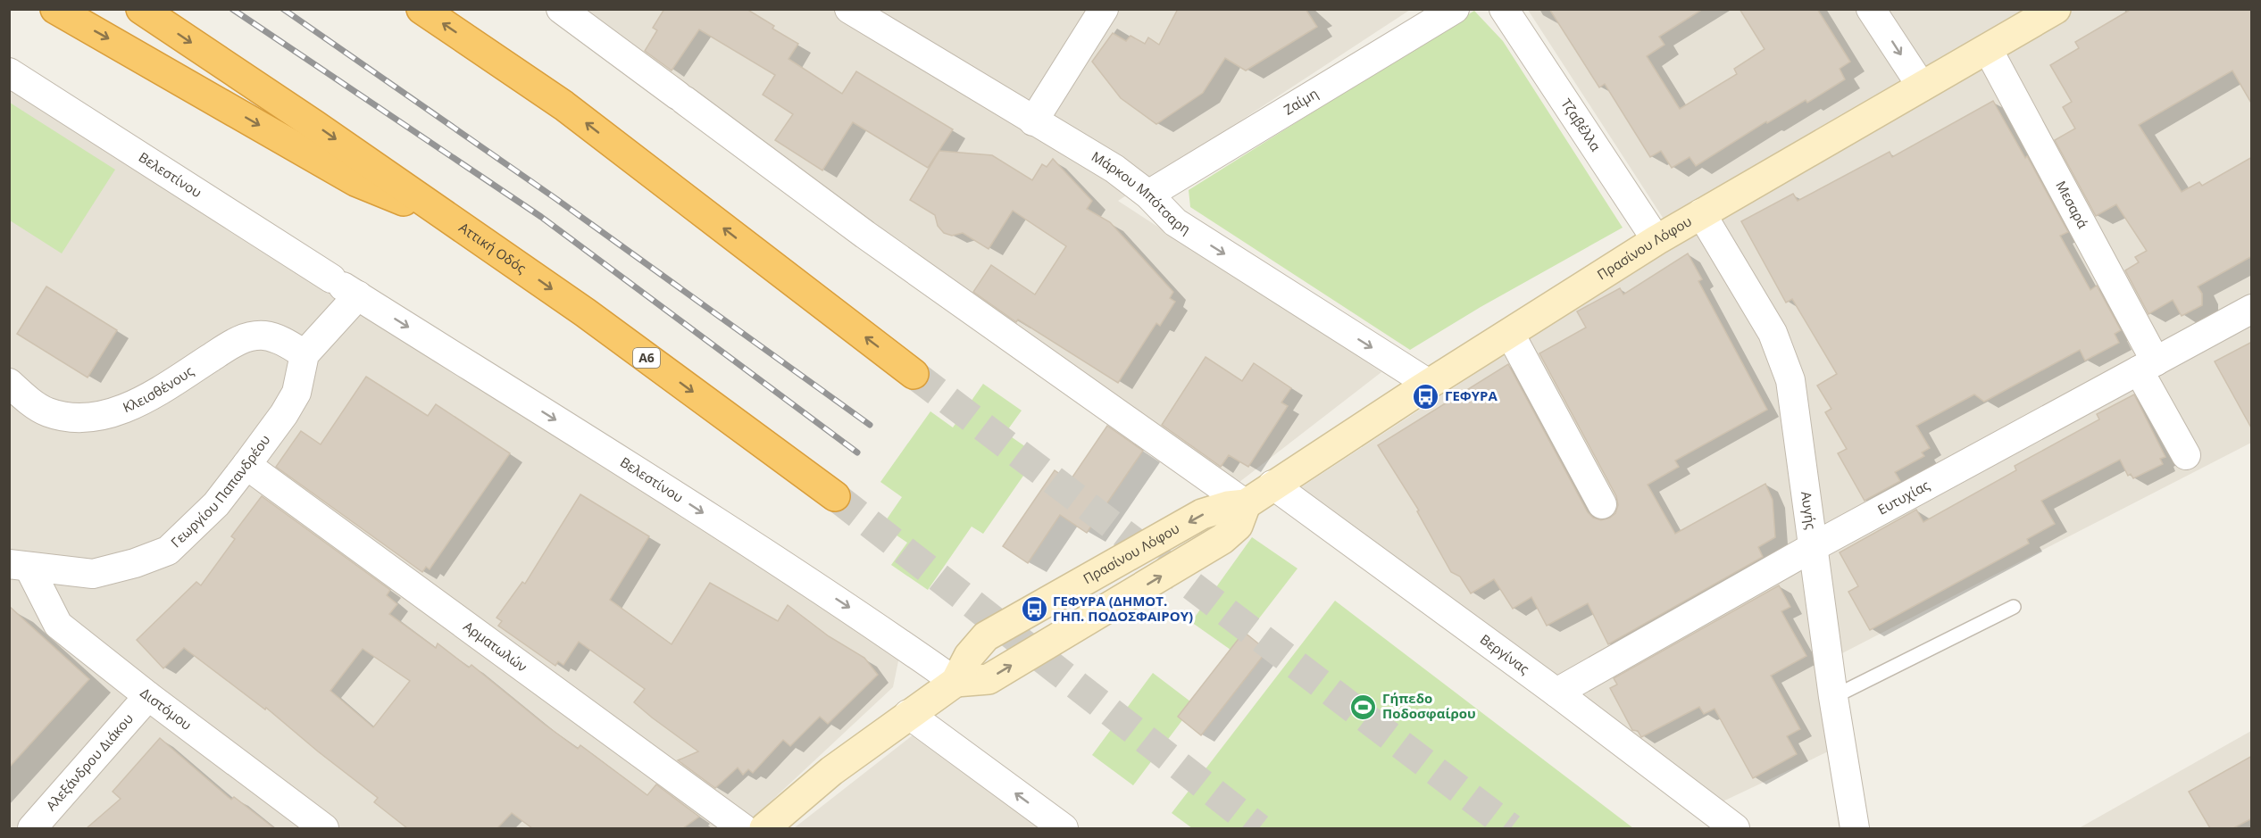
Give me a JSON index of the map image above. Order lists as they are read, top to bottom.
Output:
{
  "streets": {
    "highway": ["Αττική Οδός", "Α6"],
    "street": [
      "Ζαίμη",
      "Τζαβέλλα",
      "Βελεστίνου",
      "Μάρκου Μπότσαρη",
      "Μεσαρά",
      "Πρασίνου Λόφου",
      "Κλεισθένους",
      "Γεωργίου Παπανδρέου",
      "Ευτυχίας",
      "Αυγής",
      "Αρματωλών",
      "Βεργίνας",
      "Διστόμου",
      "Αλεξάνδρου Διάκου"
    ]
  },
  "crossings": [
    ["Ζαίμη", "Μάρκου Μπότσαρη"],
    ["Τζαβέλλα", "Πρασίνου Λόφου"],
    ["Βελεστίνου", "Πρασίνου Λόφου"],
    ["Βελεστίνου", "Γεωργίου Παπανδρέου"],
    ["Μάρκου Μπότσαρη", "Πρασίνου Λόφου"],
    ["Μεσαρά", "Πρασίνου Λόφου"],
    ["Μεσαρά", "Ευτυχίας"],
    ["Πρασίνου Λόφου", "Αυγής"],
    ["Πρασίνου Λόφου", "Βεργίνας"],
    ["Κλεισθένους", "Γεωργίου Παπανδρέου"],
    ["Γεωργίου Παπανδρέου", "Αρματωλών"],
    ["Γεωργίου Παπανδρέου", "Διστόμου"],
    ["Ευτυχίας", "Αυγής"],
    ["Ευτυχίας", "Βεργίνας"],
    ["Διστόμου", "Αλεξάνδρου Διάκου"]
  ],
  "one_way": ["Βελεστίνου"],
  "places": {
    "bus stop": ["ΓΕΦΥΡΑ", "ΓΕΦΥΡΑ (ΔΗΜΟΤ. ΓΗΠ. ΠΟΔΟΣΦΑΙΡΟΥ)"],
    "sports": ["Γήπεδο Ποδοσφαίρου"]
  }
}
